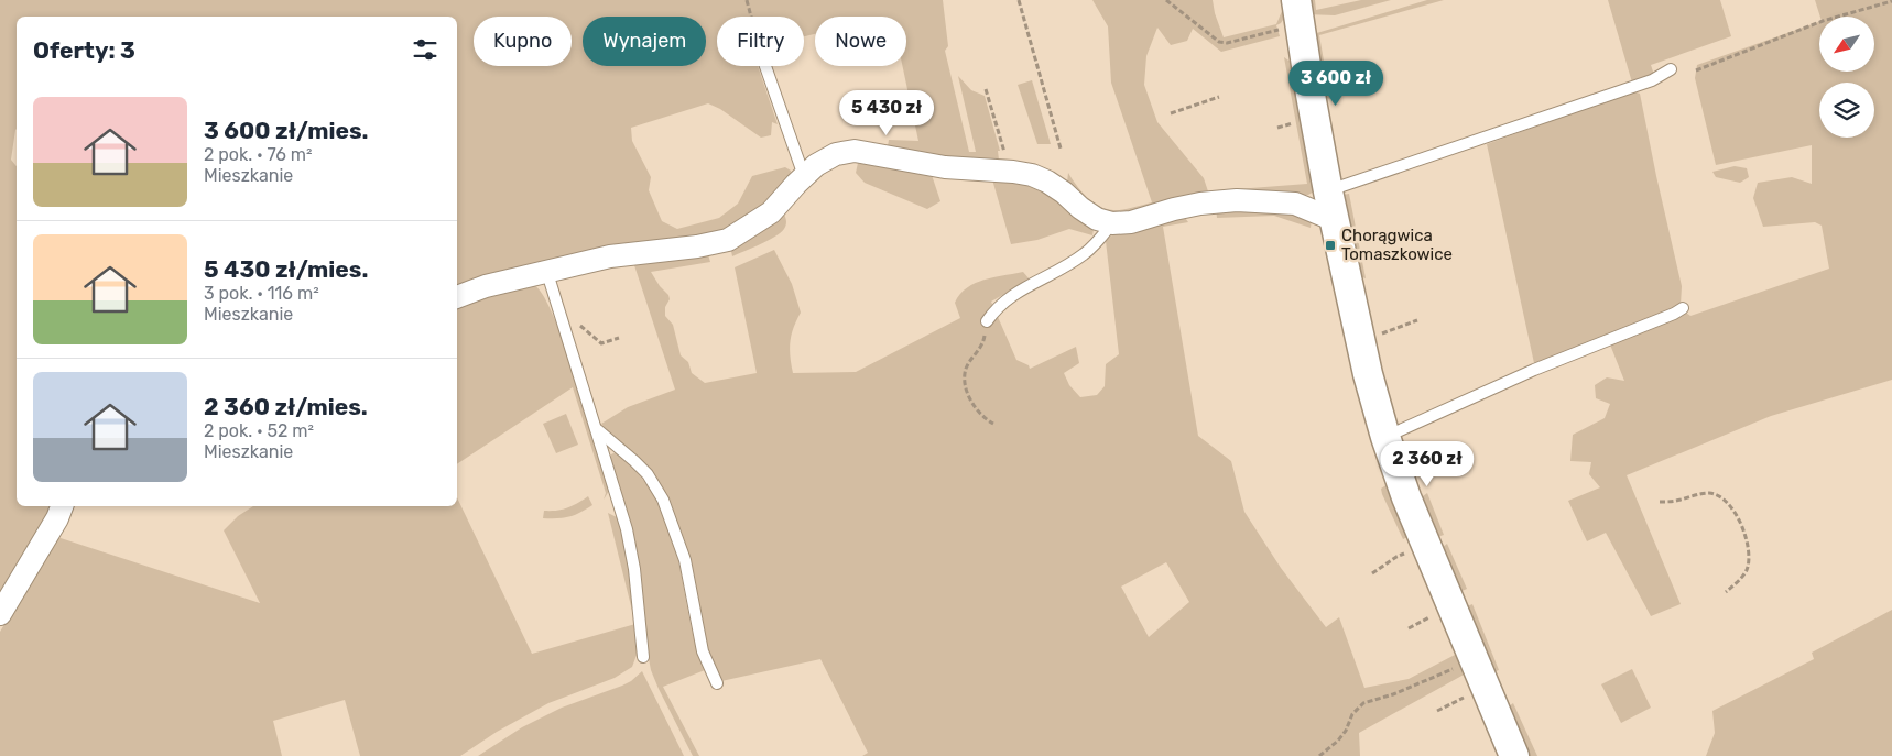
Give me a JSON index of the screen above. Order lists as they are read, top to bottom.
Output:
{
  "places": {
    "transit": ["Chorągwica Tomaszkowice"]
  },
  "north": "bottom left",
  "page": {
    "chip": [
      "Kupno",
      "Wynajem",
      "Filtry",
      "Nowe"
    ],
    "heading": "Oferty: 3",
    "price": ["3 600 zł", "5 430 zł", "2 360 zł"],
    "list": [
      {
        "name": "3 600 zł/mies.",
        "note": "2 pok. · 76 m² · Mieszkanie"
      },
      {
        "name": "5 430 zł/mies.",
        "note": "3 pok. · 116 m² · Mieszkanie"
      },
      {
        "name": "2 360 zł/mies.",
        "note": "2 pok. · 52 m² · Mieszkanie"
      }
    ]
  }
}
